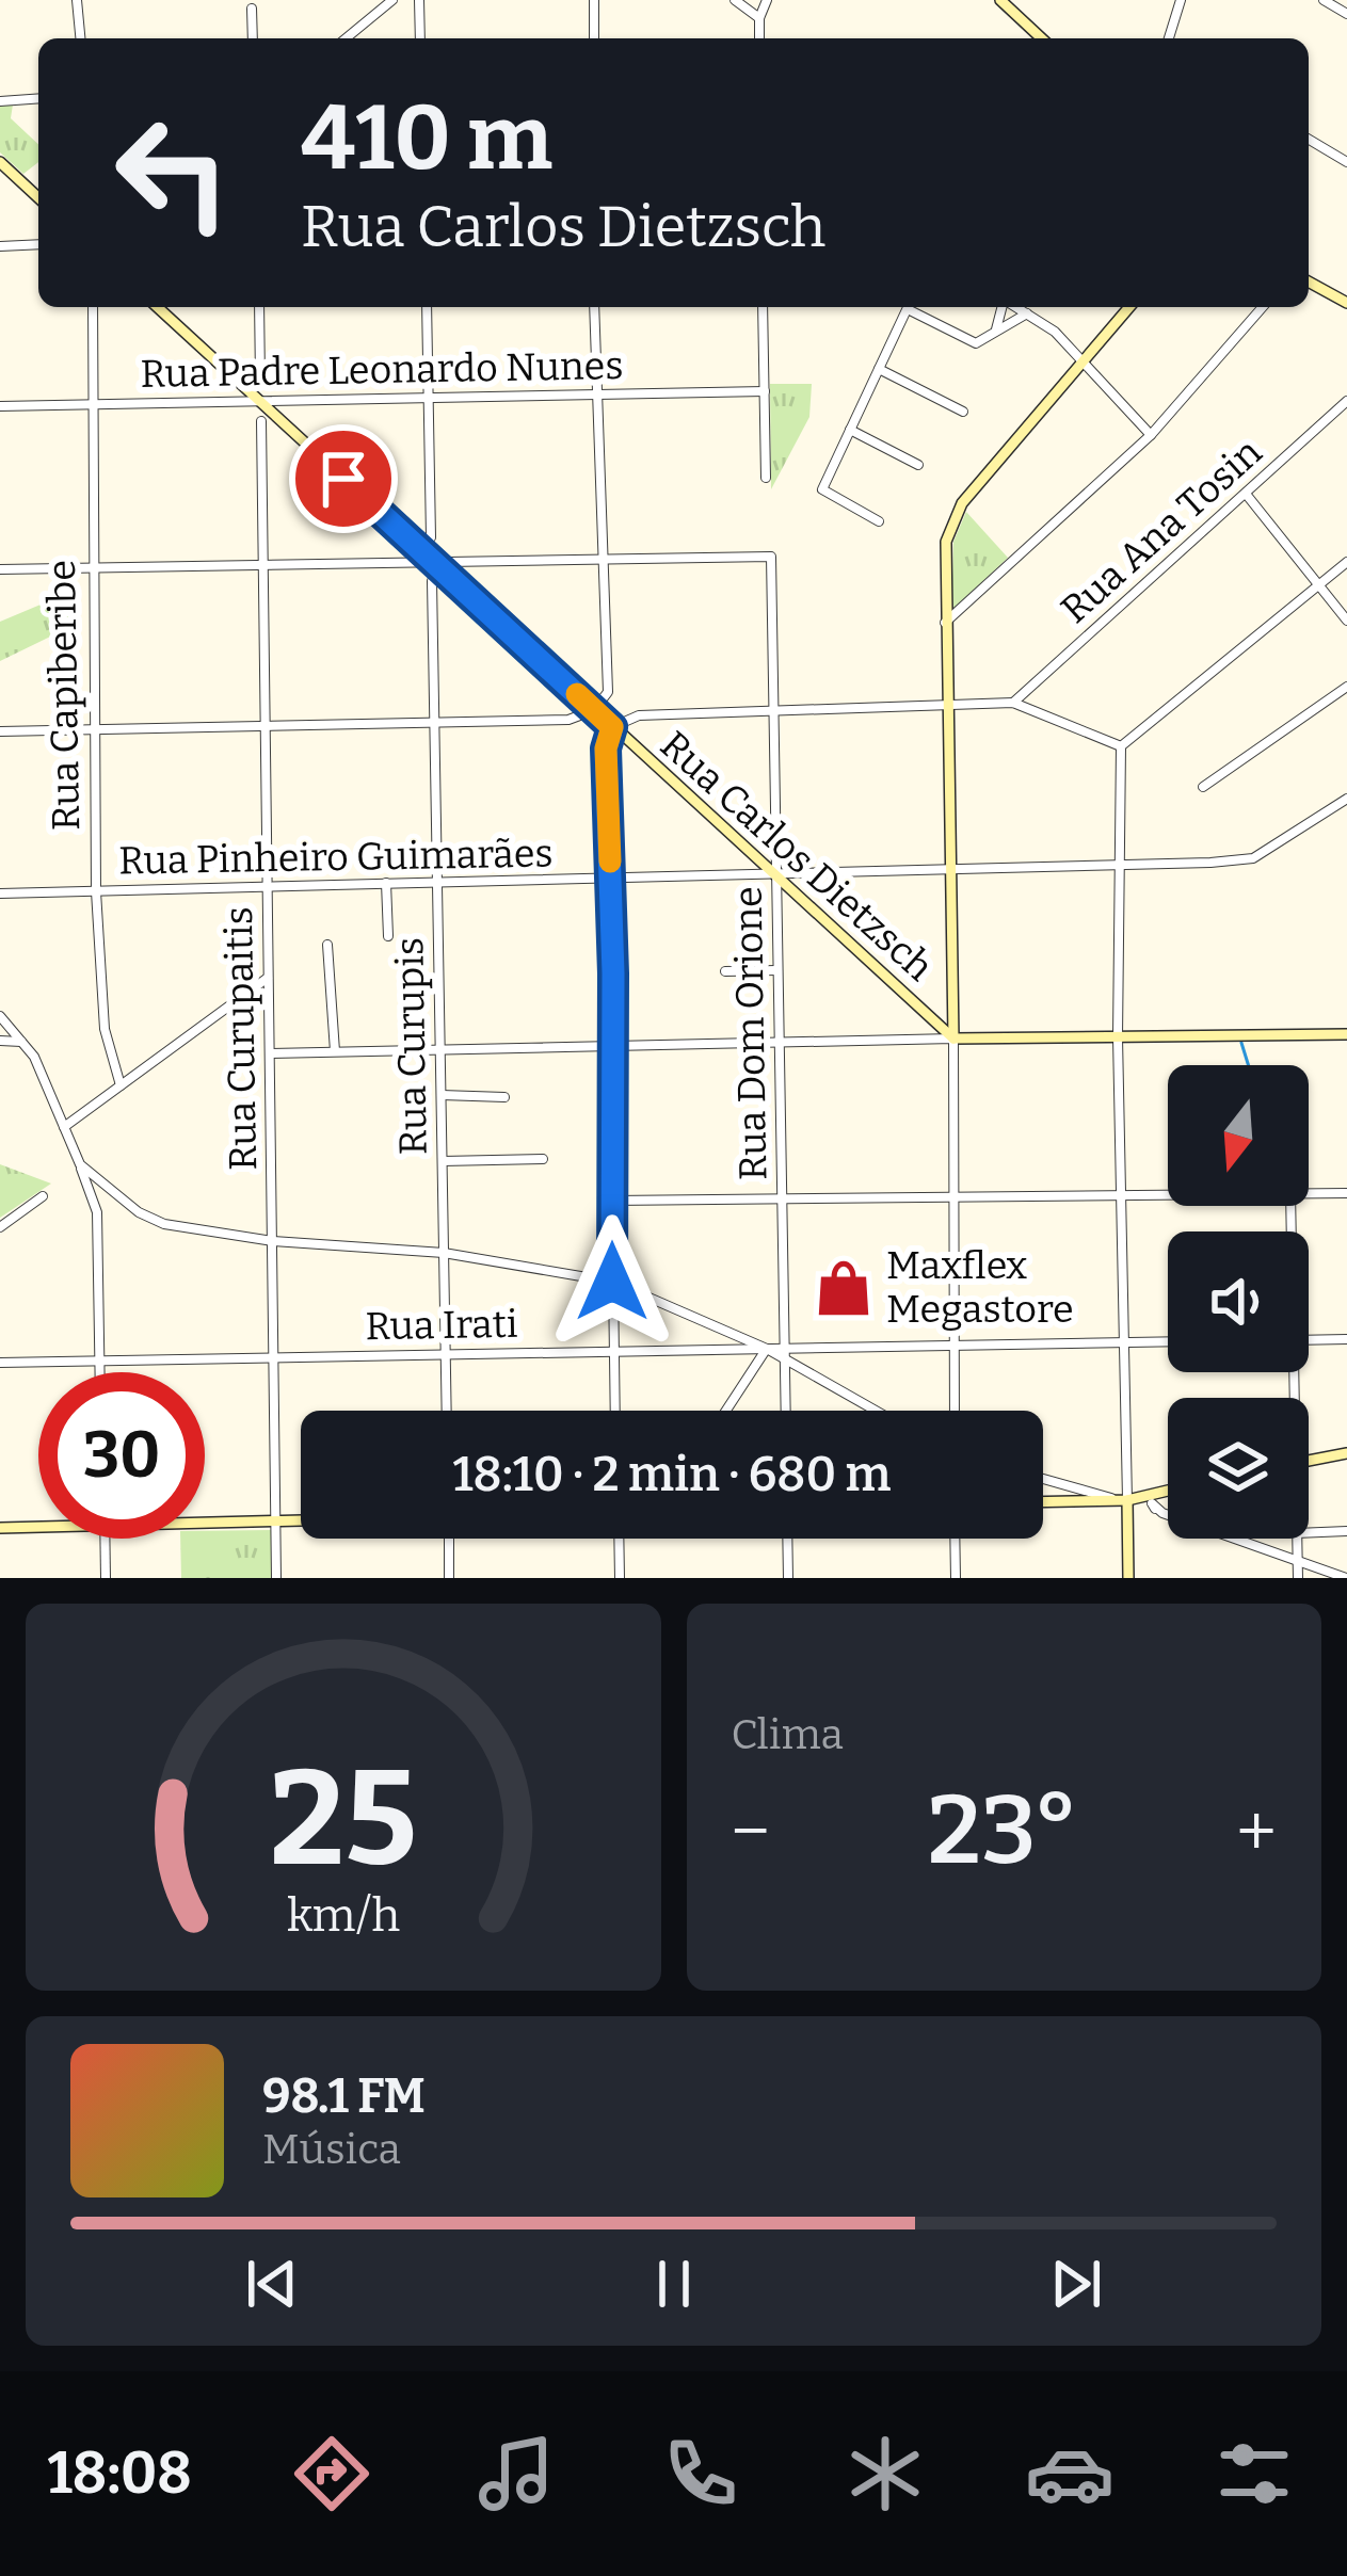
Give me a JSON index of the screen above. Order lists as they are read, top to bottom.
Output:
{
  "streets": {
    "street": [
      "Rua Padre Leonardo Nunes",
      "Rua Ana Tosin",
      "Rua Capiberibe",
      "Rua Carlos Dietzsch",
      "Rua Pinheiro Guimarães",
      "Rua Dom Orione",
      "Rua Curupaitis",
      "Rua Curupis",
      "Rua Irati"
    ]
  },
  "crossings": [
    ["Rua Padre Leonardo Nunes", "Rua Capiberibe"],
    ["Rua Padre Leonardo Nunes", "Rua Carlos Dietzsch"],
    ["Rua Capiberibe", "Rua Pinheiro Guimarães"],
    ["Rua Carlos Dietzsch", "Rua Pinheiro Guimarães"],
    ["Rua Carlos Dietzsch", "Rua Dom Orione"],
    ["Rua Pinheiro Guimarães", "Rua Dom Orione"],
    ["Rua Pinheiro Guimarães", "Rua Curupaitis"],
    ["Rua Pinheiro Guimarães", "Rua Curupis"],
    ["Rua Dom Orione", "Rua Irati"],
    ["Rua Curupaitis", "Rua Irati"],
    ["Rua Curupis", "Rua Irati"]
  ],
  "places": {
    "shop": ["Maxflex Megastore"]
  },
  "north": "bottom",
  "page": {
    "turn": ["410 m", "Rua Carlos Dietzsch"],
    "limit": "30",
    "trip": "18:10 · 2 min · 680 m",
    "tile": "Clima",
    "heat": ["−", "23°", "+"],
    "song": ["98.1 FM", "Música"],
    "tabs": "18:08",
    "gauge": ["25", "km/h"]
  }
}
